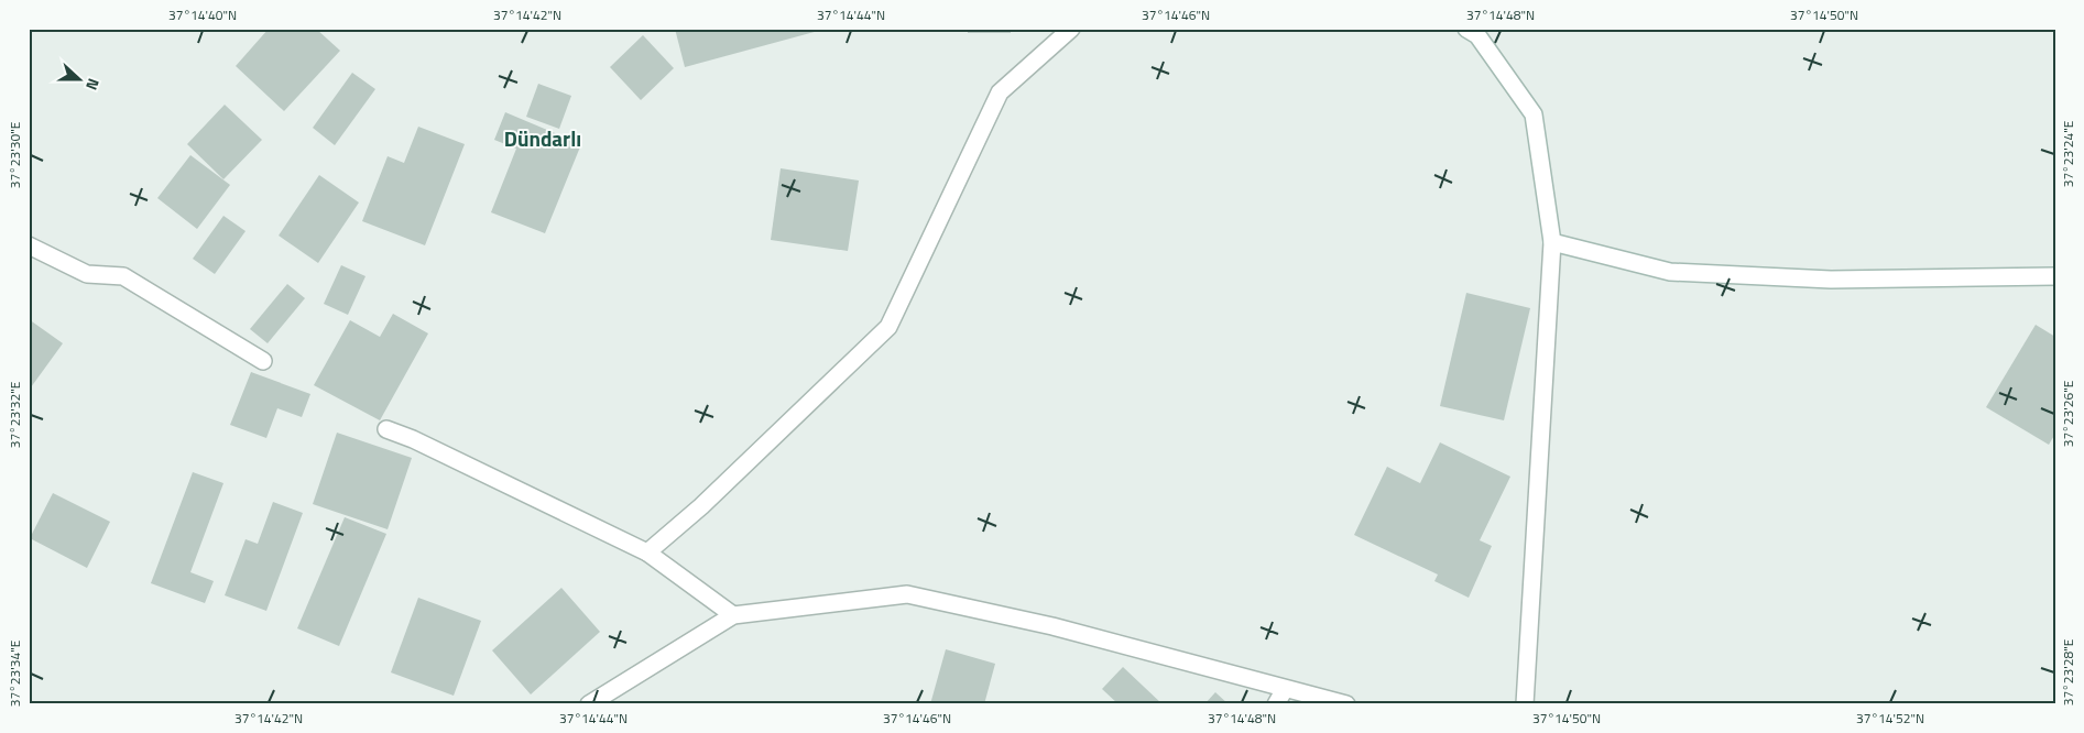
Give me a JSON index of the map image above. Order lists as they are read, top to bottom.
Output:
{
  "districts": ["Dündarlı"],
  "north": "right",
  "coordinates": [
    "37°14'40\"N",
    "37°14'42\"N",
    "37°14'44\"N",
    "37°14'46\"N",
    "37°14'48\"N",
    "37°14'50\"N",
    "37°23'24\"E",
    "37°23'30\"E",
    "37°23'26\"E",
    "37°23'32\"E",
    "37°23'28\"E",
    "37°23'34\"E",
    "37°14'52\"N"
  ]
}
